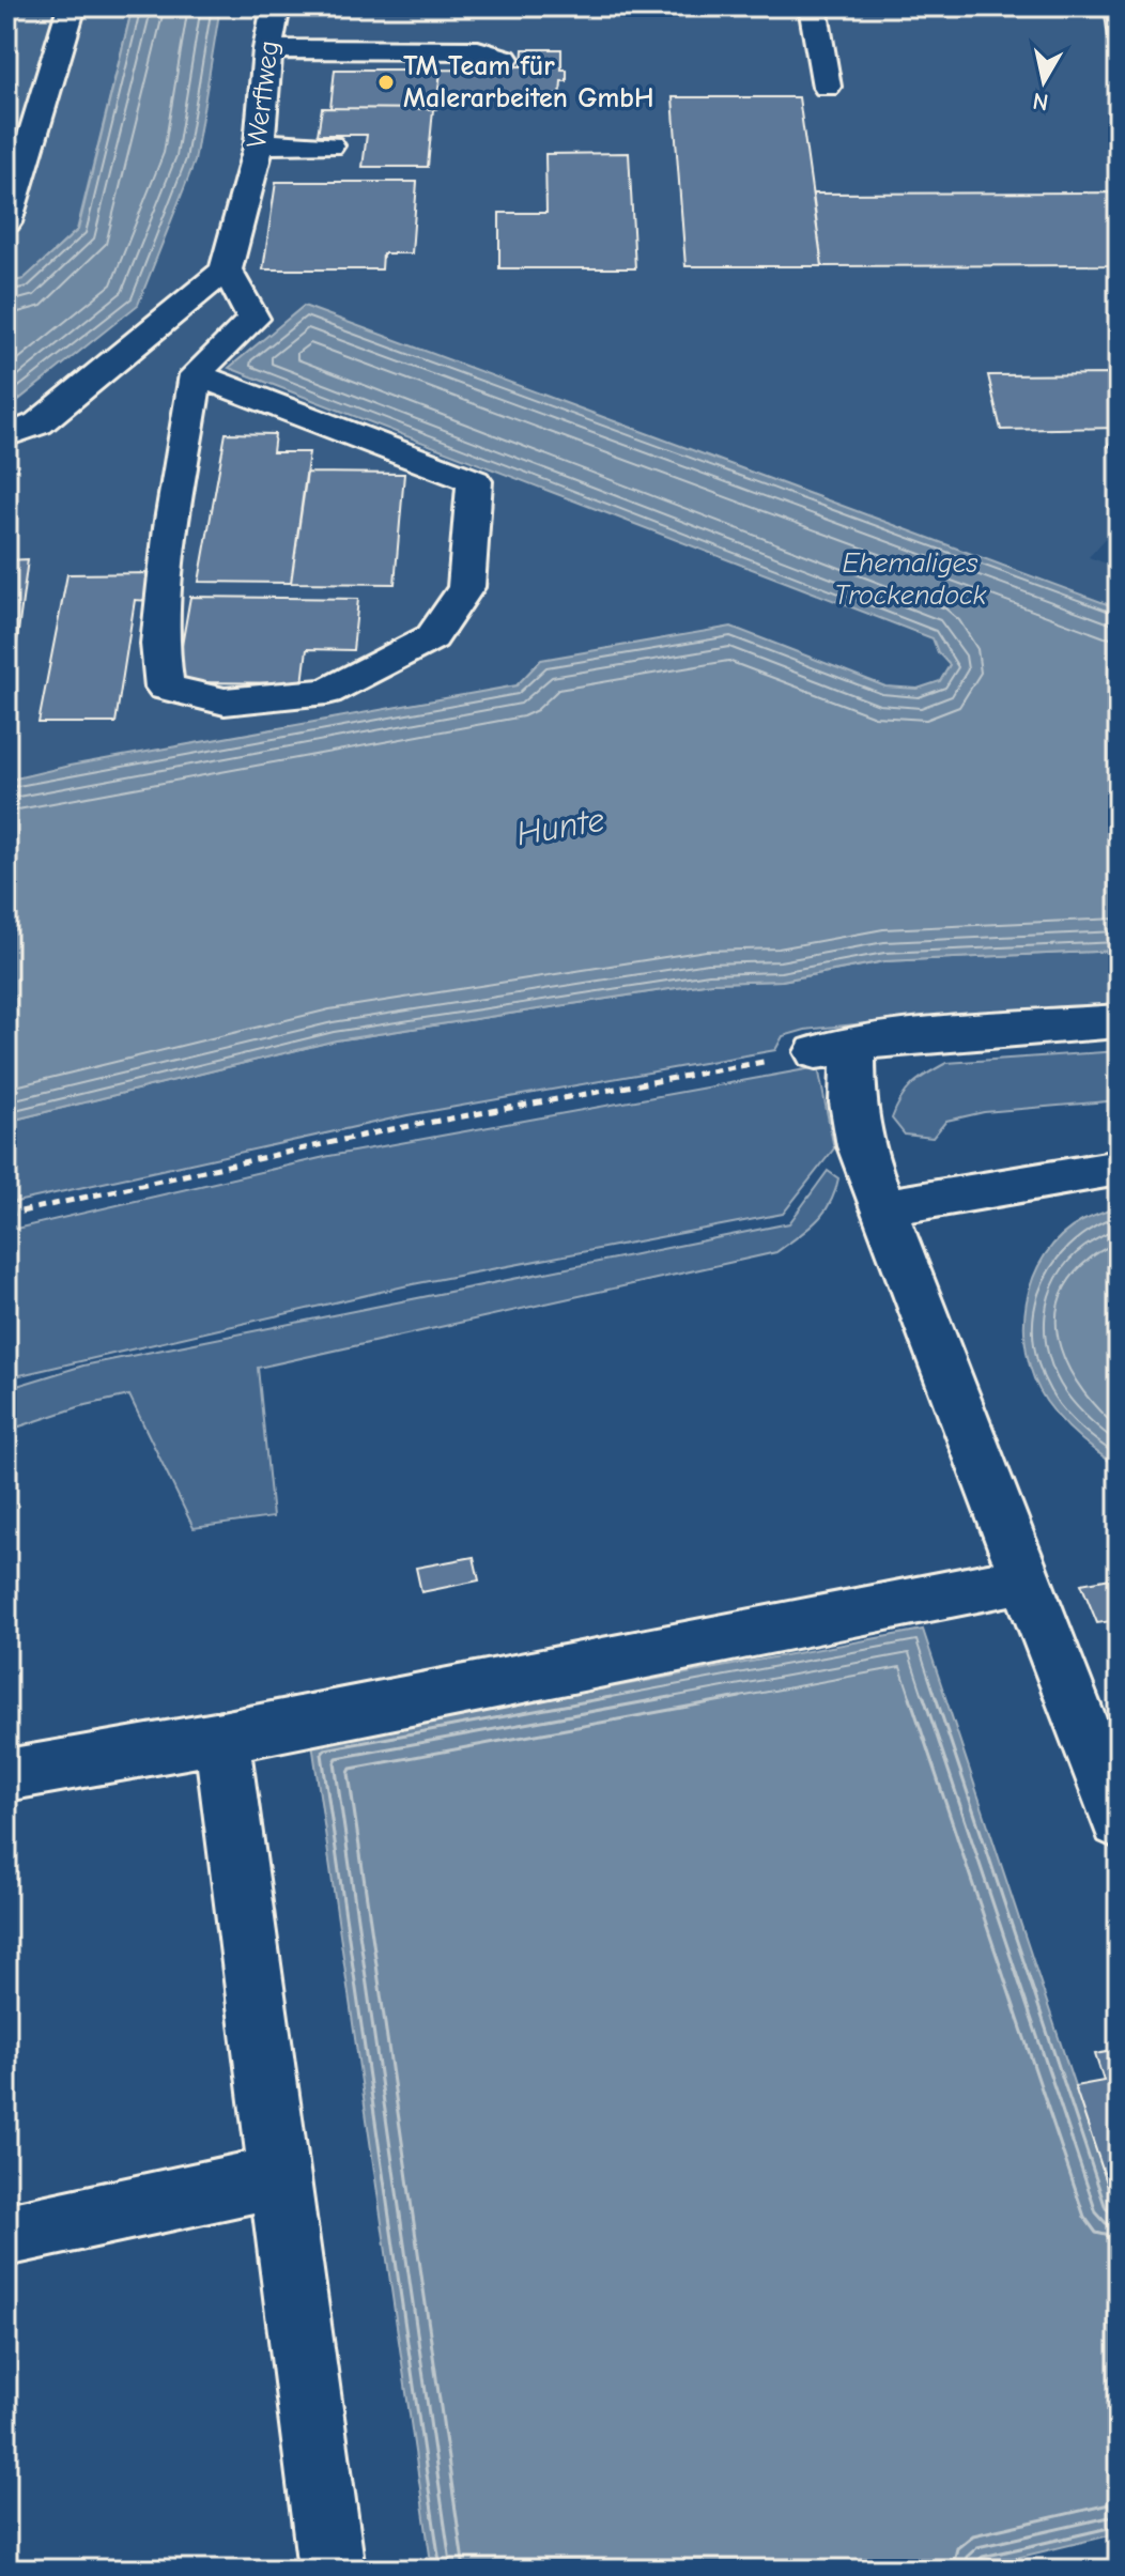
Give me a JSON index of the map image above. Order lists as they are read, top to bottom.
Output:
{
  "streets": {
    "street": ["Werftweg"]
  },
  "water": ["Ehemaliges Trockendock", "Hunte"],
  "places": ["TM Team für Malerarbeiten GmbH"],
  "north": "bottom"
}
